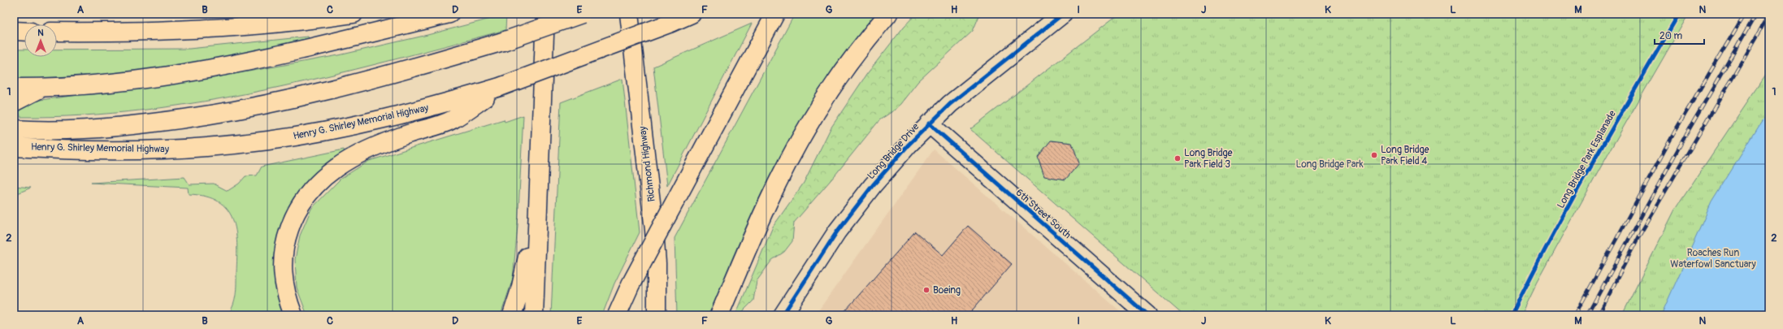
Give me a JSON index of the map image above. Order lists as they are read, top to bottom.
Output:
{
  "streets": {
    "highway": ["Henry G. Shirley Memorial Highway", "Richmond Highway"],
    "street": ["Long Bridge Drive", "6th Street South"],
    "cycle path": ["Long Bridge Park Esplanade"]
  },
  "crossings": [
    ["Long Bridge Drive", "6th Street South"]
  ],
  "parks": ["Long Bridge Park", "Roaches Run Waterfowl Sanctuary"],
  "places": ["Long Bridge Park Field 4", "Long Bridge Park Field 3", "Boeing"],
  "scale_bar": "20 m",
  "north": "top",
  "grid": {
    "columns": [
      "A",
      "B",
      "C",
      "D",
      "E",
      "F",
      "G",
      "H",
      "I",
      "J",
      "K",
      "L",
      "M",
      "N"
    ],
    "rows": ["1", "2"]
  }
}
